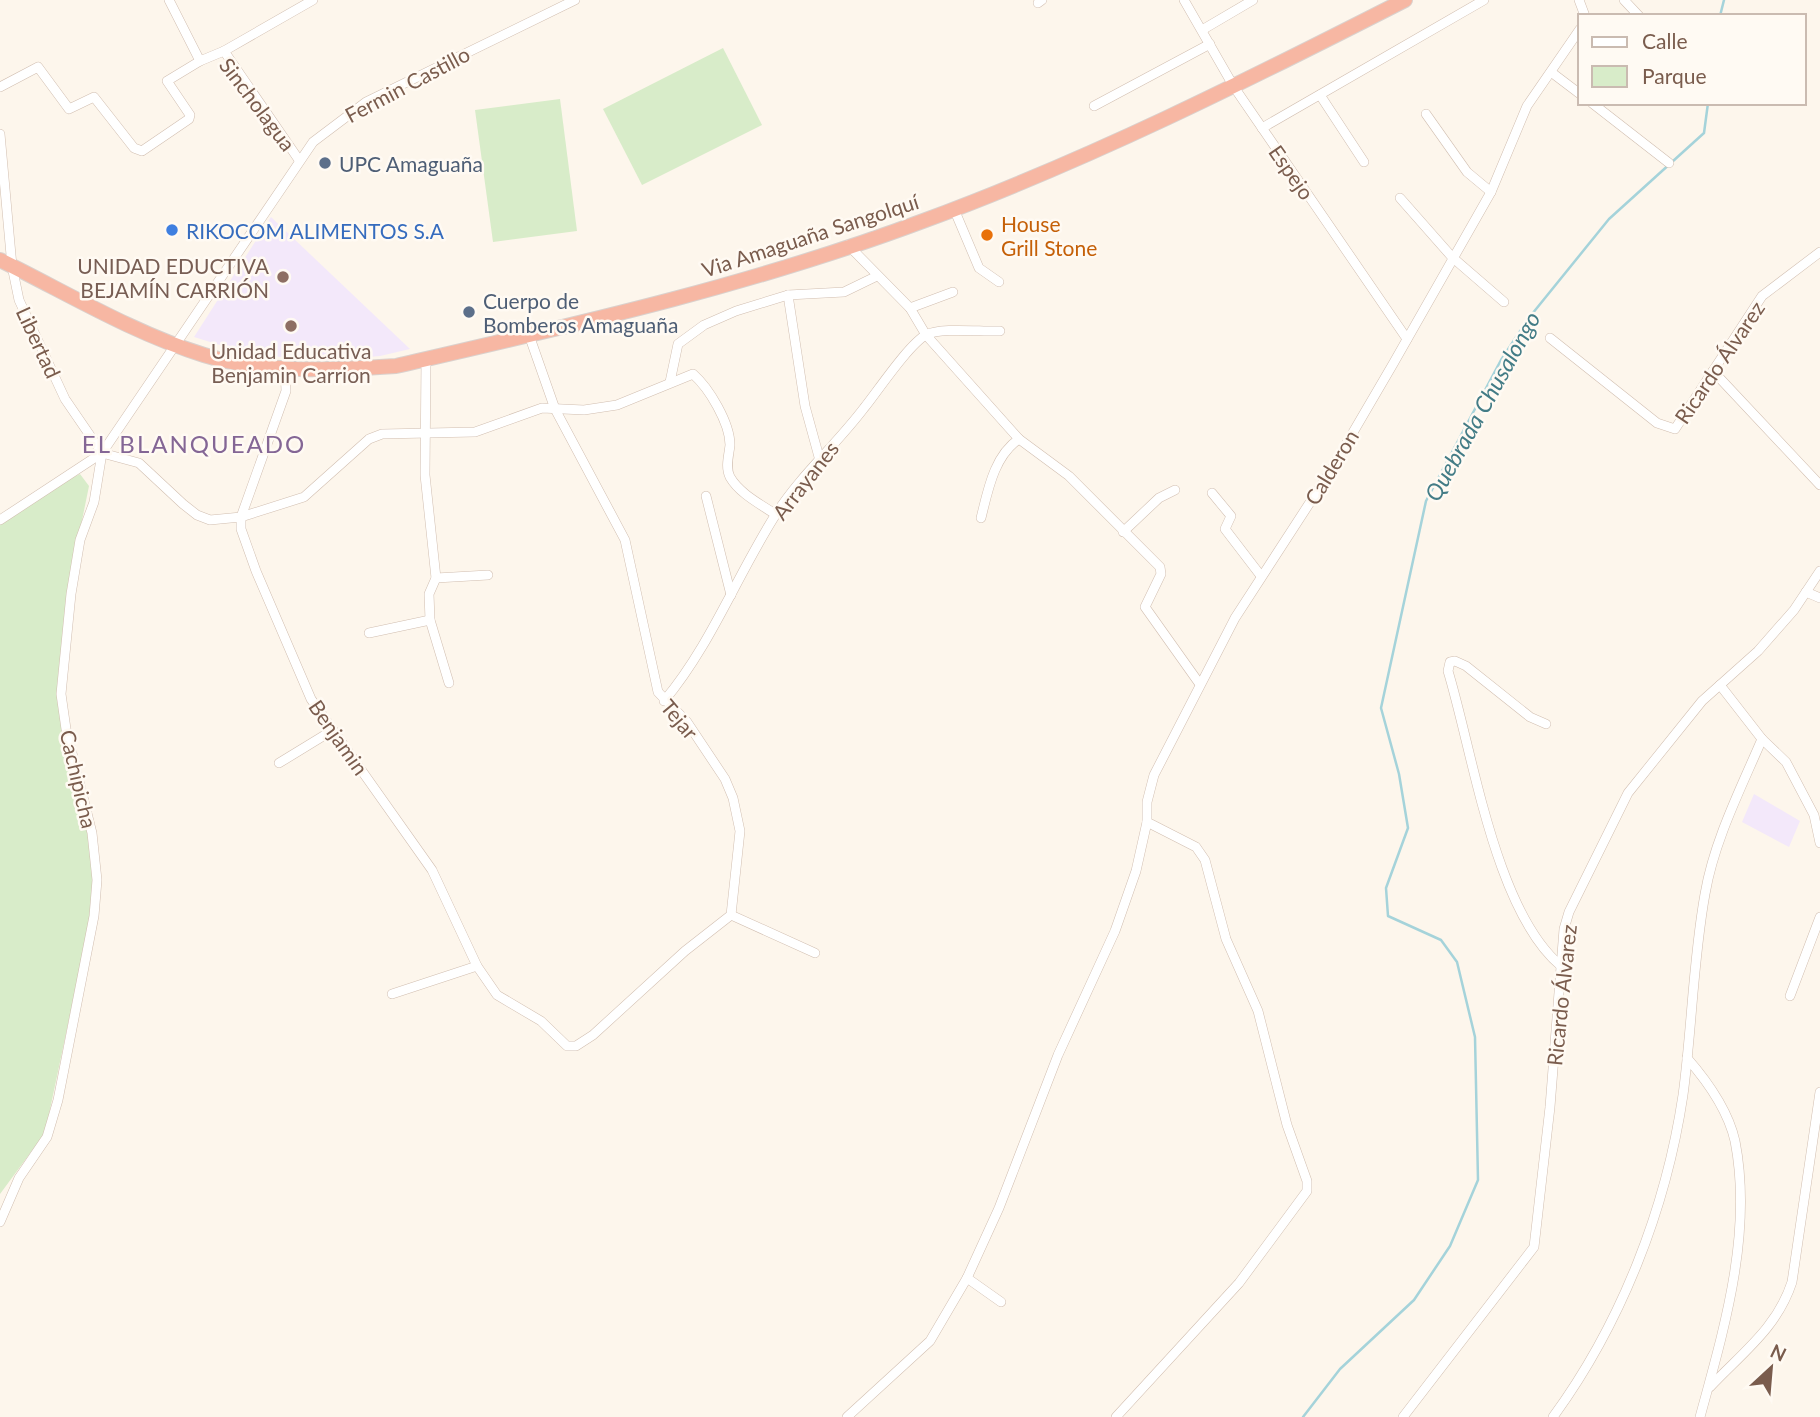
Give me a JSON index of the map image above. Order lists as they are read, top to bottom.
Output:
{
  "streets": {
    "highway": ["Via Amaguaña Sangolquí"],
    "street": [
      "Fermin Castillo",
      "Sincholagua",
      "Espejo",
      "Libertad",
      "Ricardo Álvarez",
      "Calderon",
      "Arrayanes",
      "Tejar",
      "Benjamin",
      "Cachipicha"
    ]
  },
  "crossings": [
    ["Fermin Castillo", "Sincholagua"],
    ["Fermin Castillo", "Via Amaguaña Sangolquí"],
    ["Fermin Castillo", "Cachipicha"],
    ["Espejo", "Via Amaguaña Sangolquí"],
    ["Espejo", "Calderon"],
    ["Via Amaguaña Sangolquí", "Libertad"],
    ["Via Amaguaña Sangolquí", "Tejar"],
    ["Via Amaguaña Sangolquí", "Cachipicha"],
    ["Libertad", "Cachipicha"],
    ["Arrayanes", "Tejar"],
    ["Tejar", "Benjamin"]
  ],
  "districts": ["EL BLANQUEADO"],
  "water": ["Quebrada Chusalongo"],
  "places": [
    "UPC Amaguaña",
    "RIKOCOM ALIMENTOS S.A",
    "House Grill Stone",
    "UNIDAD EDUCTIVA BEJAMÍN CARRIÓN",
    "Cuerpo de Bomberos Amaguaña",
    "Unidad Educativa Benjamin Carrion"
  ],
  "legend": ["Calle", "Parque"],
  "north": "top right"
}
